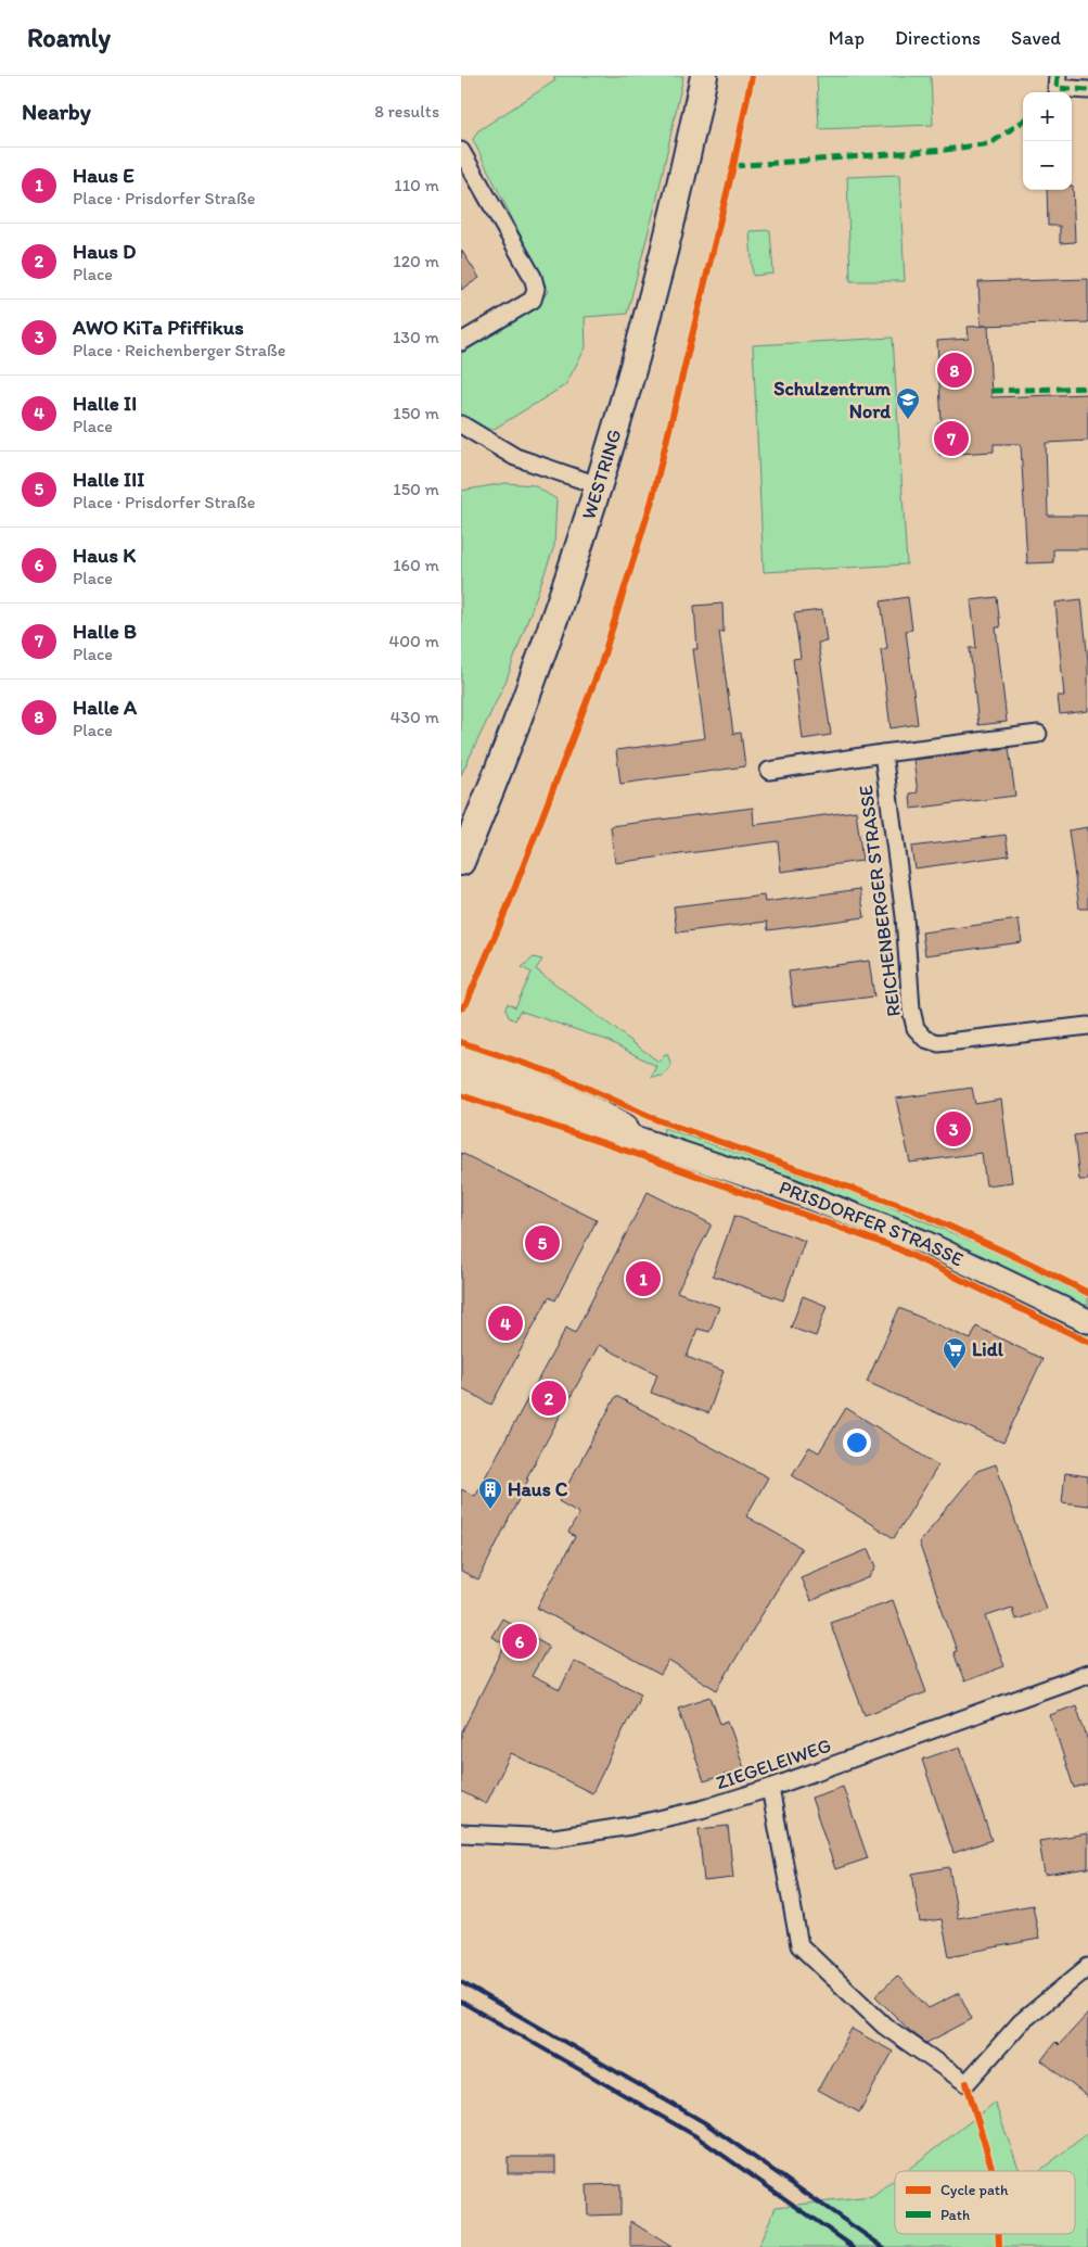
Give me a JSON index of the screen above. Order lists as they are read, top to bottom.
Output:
{
  "streets": {
    "main road": ["WESTRING", "PRISDORFER STRASSE"],
    "street": ["REICHENBERGER STRASSE", "ZIEGELEIWEG"]
  },
  "places": {
    "school or university": ["Schulzentrum Nord"],
    "supermarket": ["Lidl"],
    "building": ["Haus C"]
  },
  "legend": ["Cycle path", "Path"],
  "page": {
    "header": "Roamly",
    "nav": ["Map", "Directions", "Saved"],
    "heading": ["Nearby", "8 results"],
    "map_buttons": ["+", "−"],
    "list": [
      {
        "mark": "1",
        "name": "Haus E",
        "note": "Place · Prisdorfer Straße",
        "value": "110 m"
      },
      {
        "mark": "2",
        "name": "Haus D",
        "note": "Place",
        "value": "120 m"
      },
      {
        "mark": "3",
        "name": "AWO KiTa Pfiffikus",
        "note": "Place · Reichenberger Straße",
        "value": "130 m"
      },
      {
        "mark": "4",
        "name": "Halle II",
        "note": "Place",
        "value": "150 m"
      },
      {
        "mark": "5",
        "name": "Halle III",
        "note": "Place · Prisdorfer Straße",
        "value": "150 m"
      },
      {
        "mark": "6",
        "name": "Haus K",
        "note": "Place",
        "value": "160 m"
      },
      {
        "mark": "7",
        "name": "Halle B",
        "note": "Place",
        "value": "400 m"
      },
      {
        "mark": "8",
        "name": "Halle A",
        "note": "Place",
        "value": "430 m"
      }
    ],
    "pins": [
      "8",
      "7",
      "3",
      "5",
      "1",
      "4",
      "2",
      "6"
    ]
  }
}
